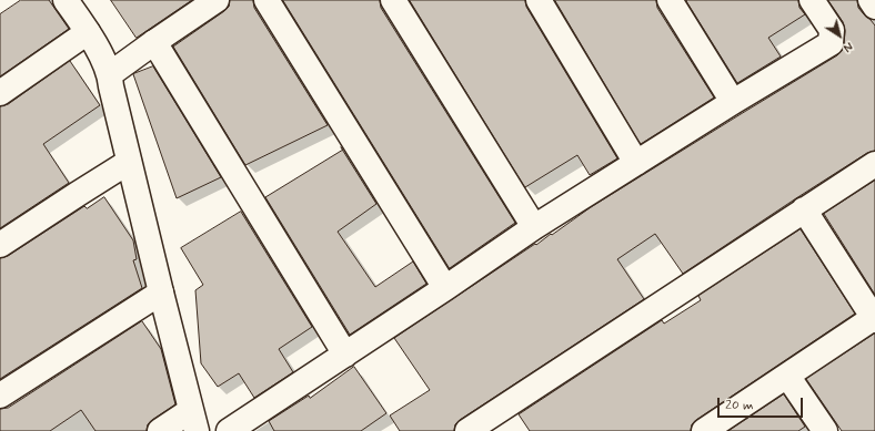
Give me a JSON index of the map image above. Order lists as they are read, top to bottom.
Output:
{
  "scale_bar": "20 m",
  "north": "bottom right"
}
